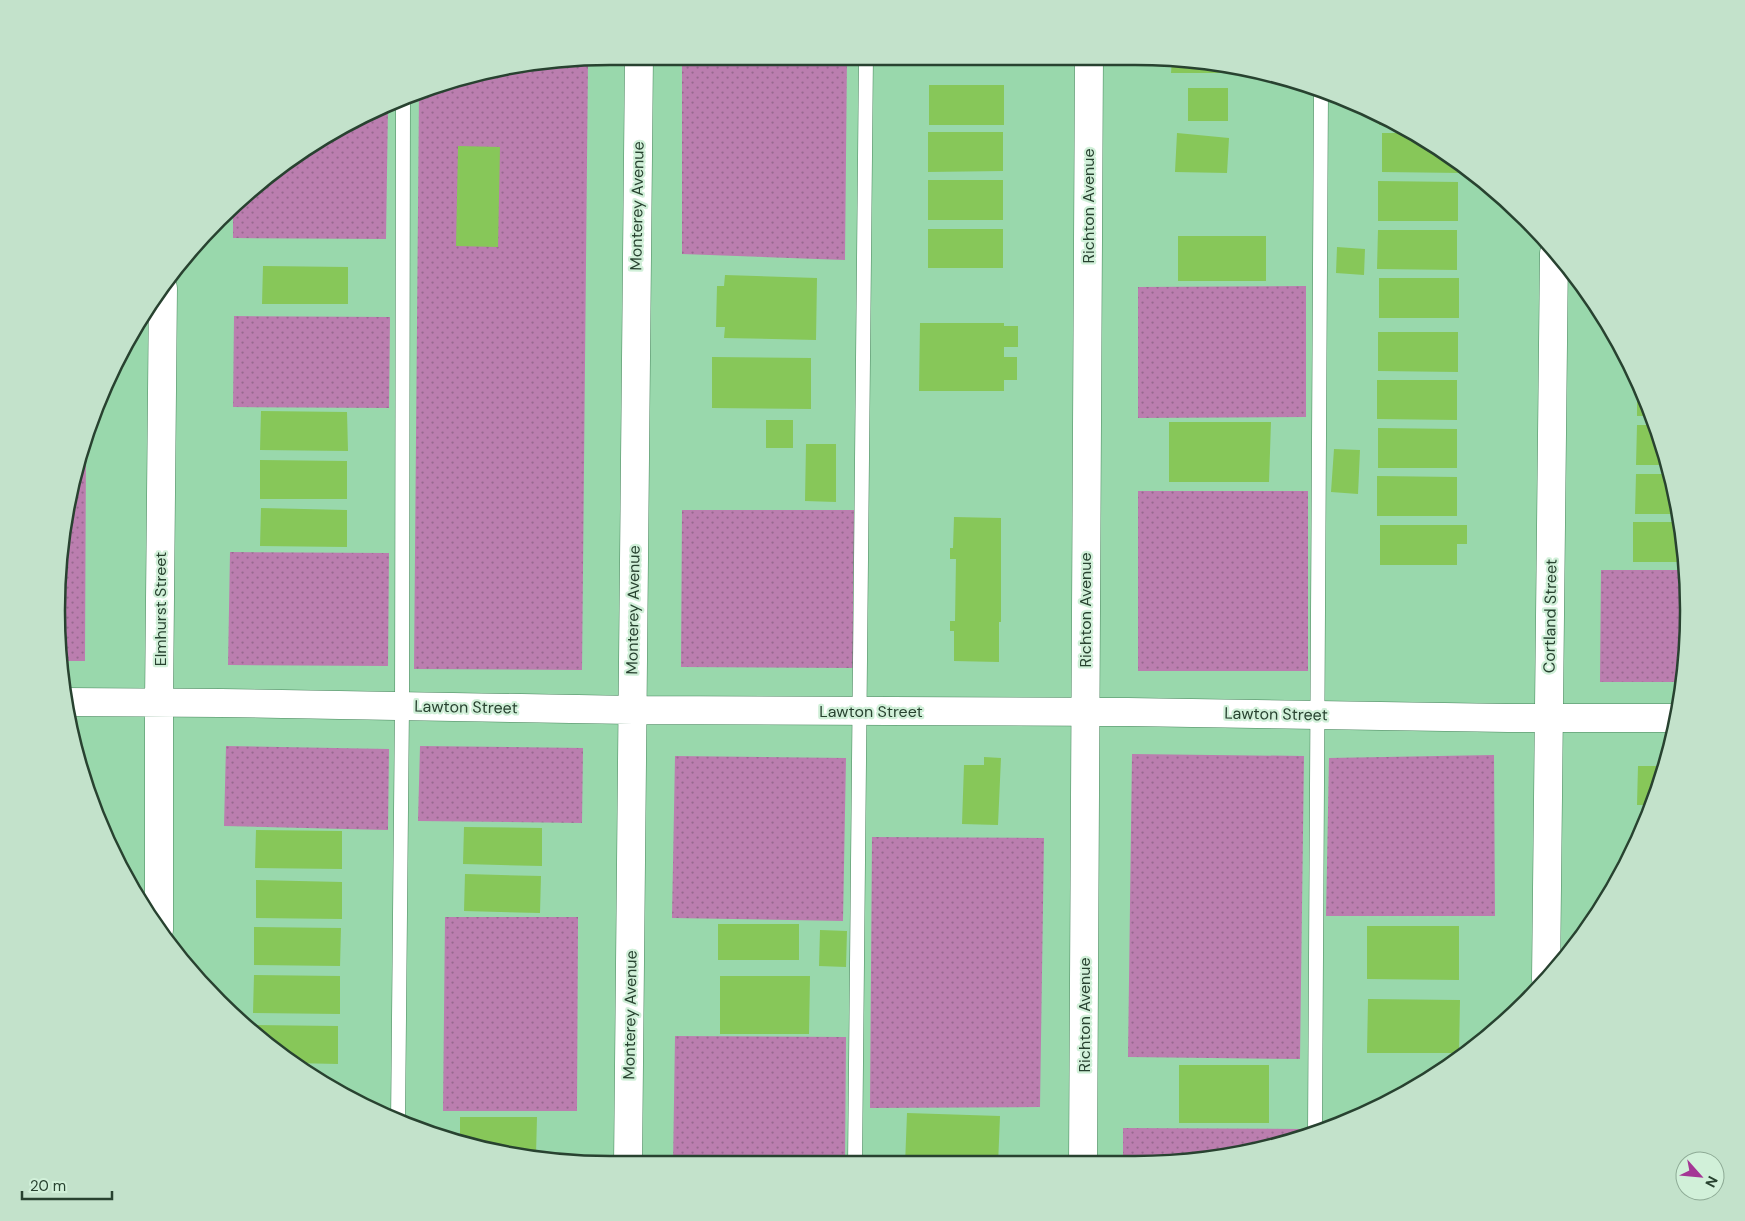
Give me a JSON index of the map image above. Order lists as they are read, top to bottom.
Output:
{
  "streets": {
    "street": [
      "Monterey Avenue",
      "Richton Avenue",
      "Elmhurst Street",
      "Cortland Street",
      "Lawton Street"
    ]
  },
  "crossings": [
    ["Monterey Avenue", "Lawton Street"],
    ["Richton Avenue", "Lawton Street"],
    ["Elmhurst Street", "Lawton Street"],
    ["Cortland Street", "Lawton Street"]
  ],
  "scale_bar": "20 m",
  "north": "bottom right"
}
